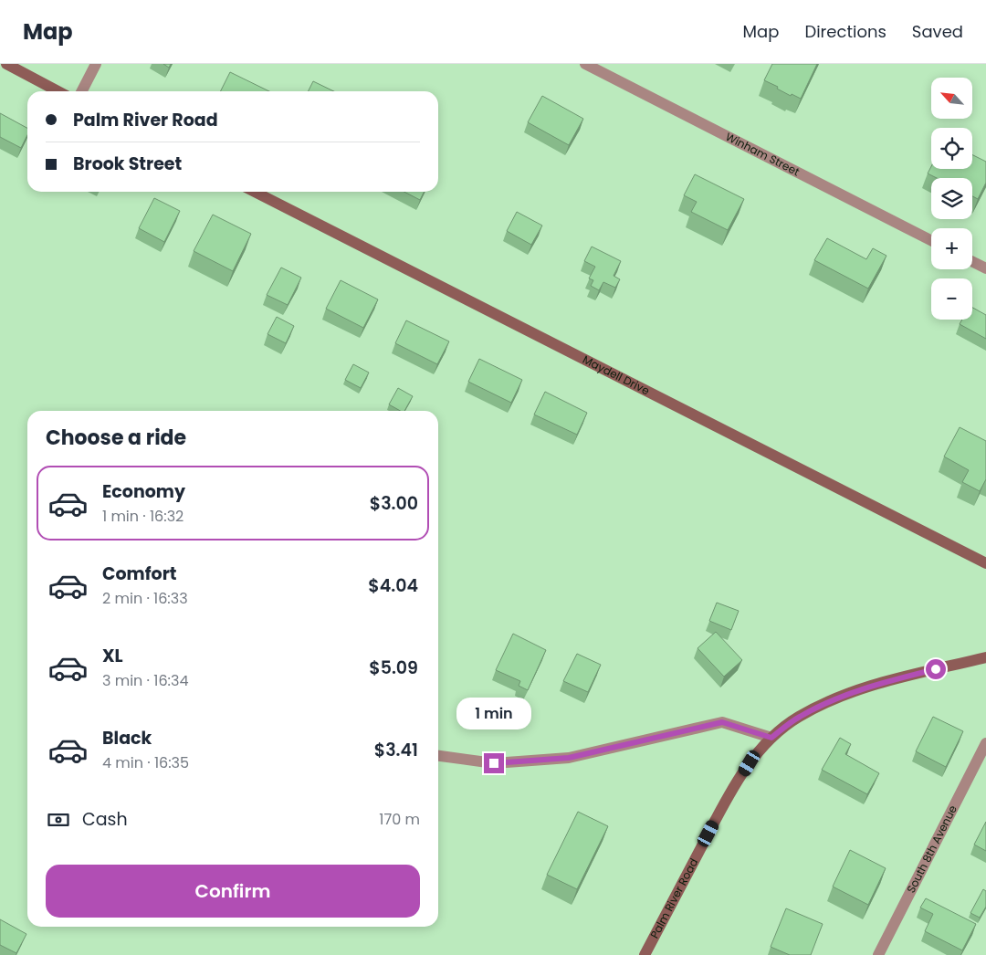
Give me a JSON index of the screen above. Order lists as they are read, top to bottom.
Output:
{
  "streets": {
    "street": [
      "Winham Street",
      "Maydell Drive",
      "South 8th Avenue",
      "Palm River Road"
    ]
  },
  "north": "top left",
  "page": {
    "header": "Map",
    "nav": ["Map", "Directions", "Saved"],
    "map_buttons": ["+", "−"],
    "banner": ["Palm River Road", "Brook Street"],
    "heading": "Choose a ride",
    "list": [
      {
        "name": "Economy",
        "note": "1 min · 16:32",
        "value": "$3.00"
      },
      {
        "name": "Comfort",
        "note": "2 min · 16:33",
        "value": "$4.04"
      },
      {
        "name": "XL",
        "note": "3 min · 16:34",
        "value": "$5.09"
      },
      {
        "name": "Black",
        "note": "4 min · 16:35",
        "value": "$3.41"
      }
    ],
    "bubble": "1 min",
    "pay": ["Cash", "170 m"],
    "buttons": "Confirm"
  }
}
